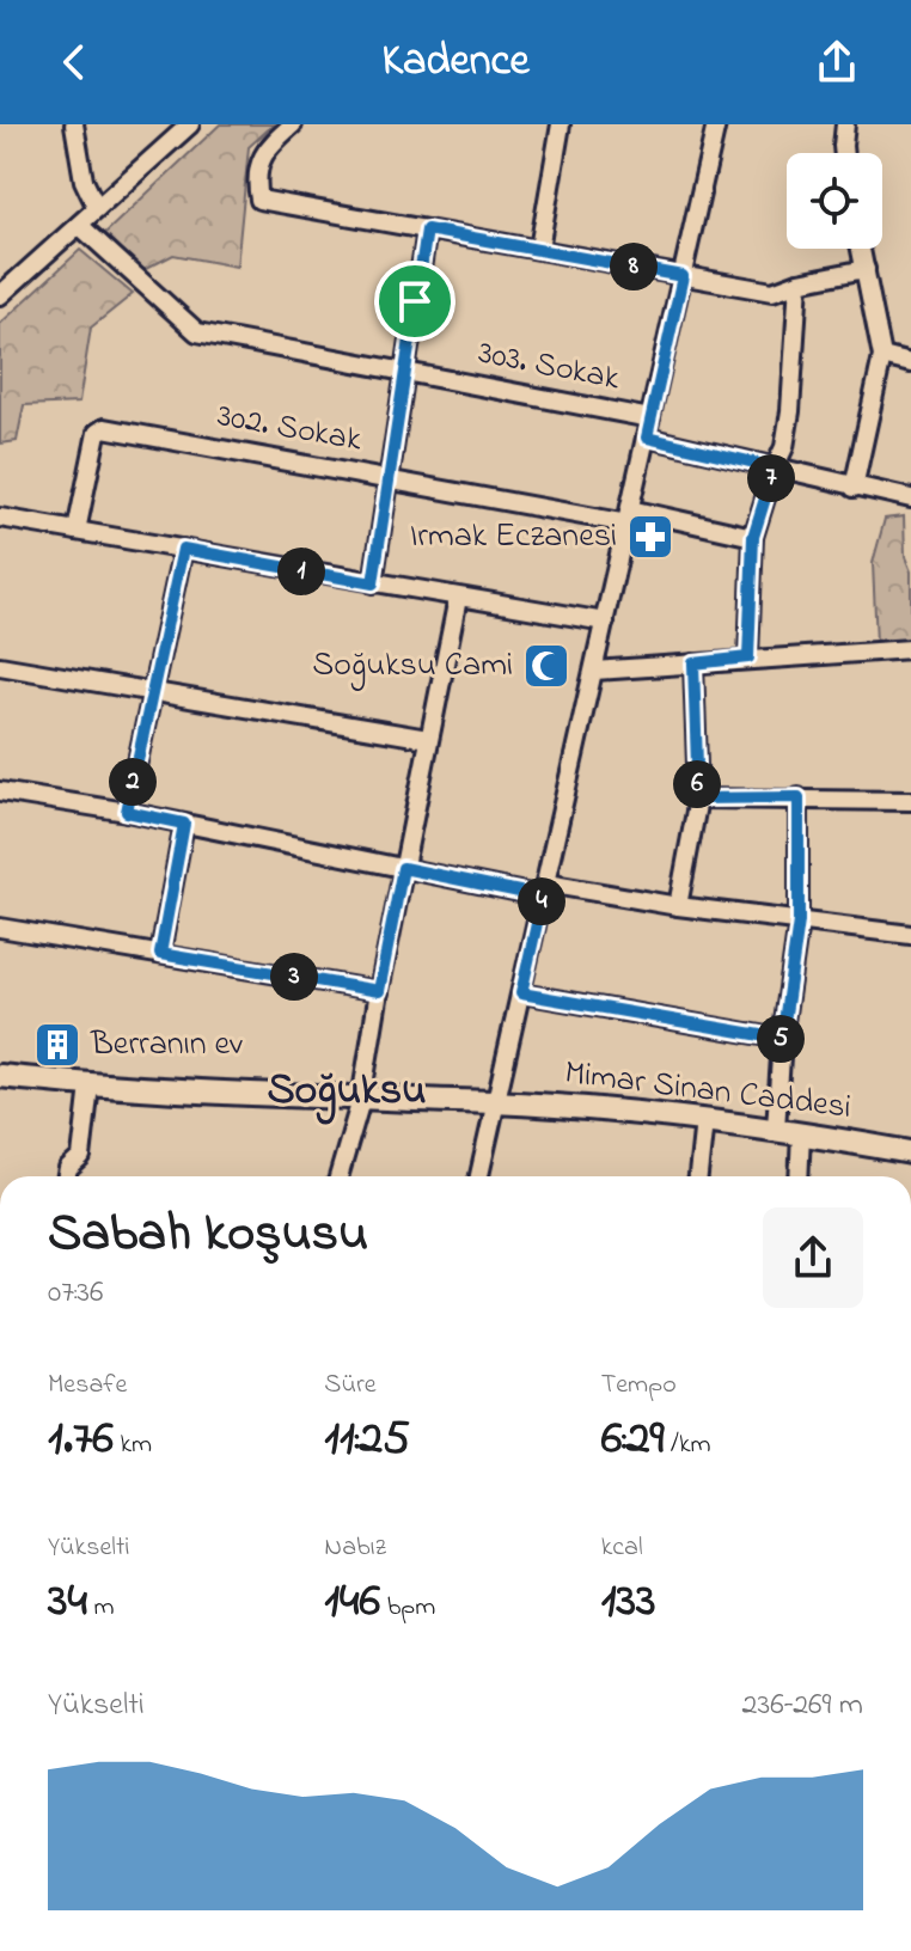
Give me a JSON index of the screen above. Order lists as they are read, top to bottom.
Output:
{
  "streets": {
    "main road": ["Mimar Sinan Caddesi"],
    "street": ["303. Sokak", "302. Sokak"]
  },
  "districts": ["Soğuksu"],
  "places": {
    "pharmacy": ["Irmak Eczanesi"],
    "mosque": ["Soğuksu Cami"],
    "building": ["Berranın ev"]
  },
  "page": {
    "header": "Kadence",
    "pins": [
      "8",
      "7",
      "1",
      "2",
      "6",
      "4",
      "3",
      "5"
    ],
    "heading": ["Sabah koşusu", "07:36"],
    "stats": [
      ["Mesafe", "1.76 km"],
      ["Süre", "11:25"],
      ["Tempo", "6:29 /km"],
      ["Yükselti", "34 m"],
      ["Nabız", "146 bpm"],
      ["kcal", "133"]
    ],
    "chart": ["Yükselti", "236–269 m"]
  }
}
